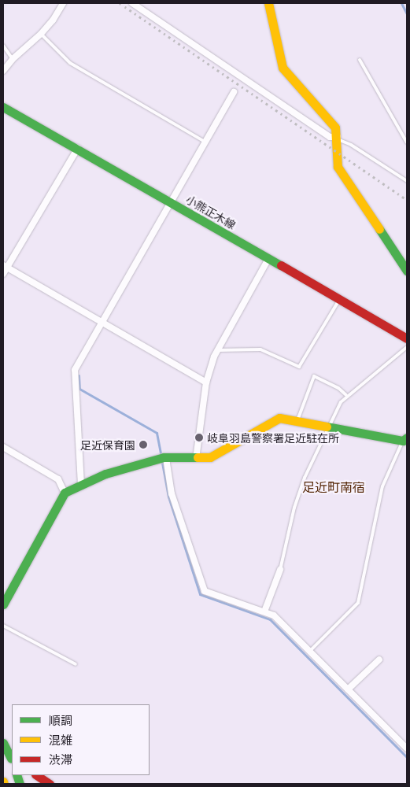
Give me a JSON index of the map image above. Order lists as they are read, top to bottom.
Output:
{
  "streets": {
    "street": ["小熊正木線"]
  },
  "districts": ["足近町南宿"],
  "places": ["岐阜羽島警察署足近駐在所", "足近保育園"],
  "legend": ["順調", "混雑", "渋滞"]
}
